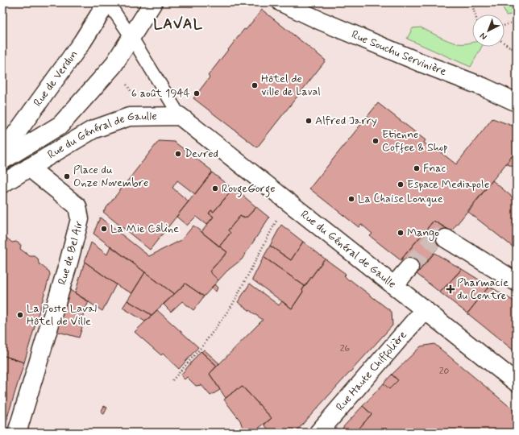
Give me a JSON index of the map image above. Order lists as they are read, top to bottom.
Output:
{
  "streets": {
    "main road": [
      "Rue Souchu Servinière",
      "Rue de Verdun",
      "Rue du Général de Gaulle",
      "Rue de Bel Air",
      "Rue Haute Chiffolière"
    ]
  },
  "crossings": [
    ["Rue du Général de Gaulle", "Rue de Bel Air"],
    ["Rue du Général de Gaulle", "Rue Haute Chiffolière"]
  ],
  "districts": ["LAVAL"],
  "places": {
    "other": [
      "Hôtel de ville de Laval",
      "6 août 1944",
      "Alfred Jarry",
      "Etienne Coffee & Shop",
      "Devred",
      "Fnac",
      "Place du Onze Novembre",
      "Espace Mediapole",
      "RougeGorge",
      "La Chaise Longue",
      "La Mie Câline",
      "Mango",
      "La Poste Laval Hôtel de Ville"
    ],
    "health": ["Pharmacie du Centre"]
  },
  "house_numbers": ["26", "20"],
  "north": "bottom left"
}
